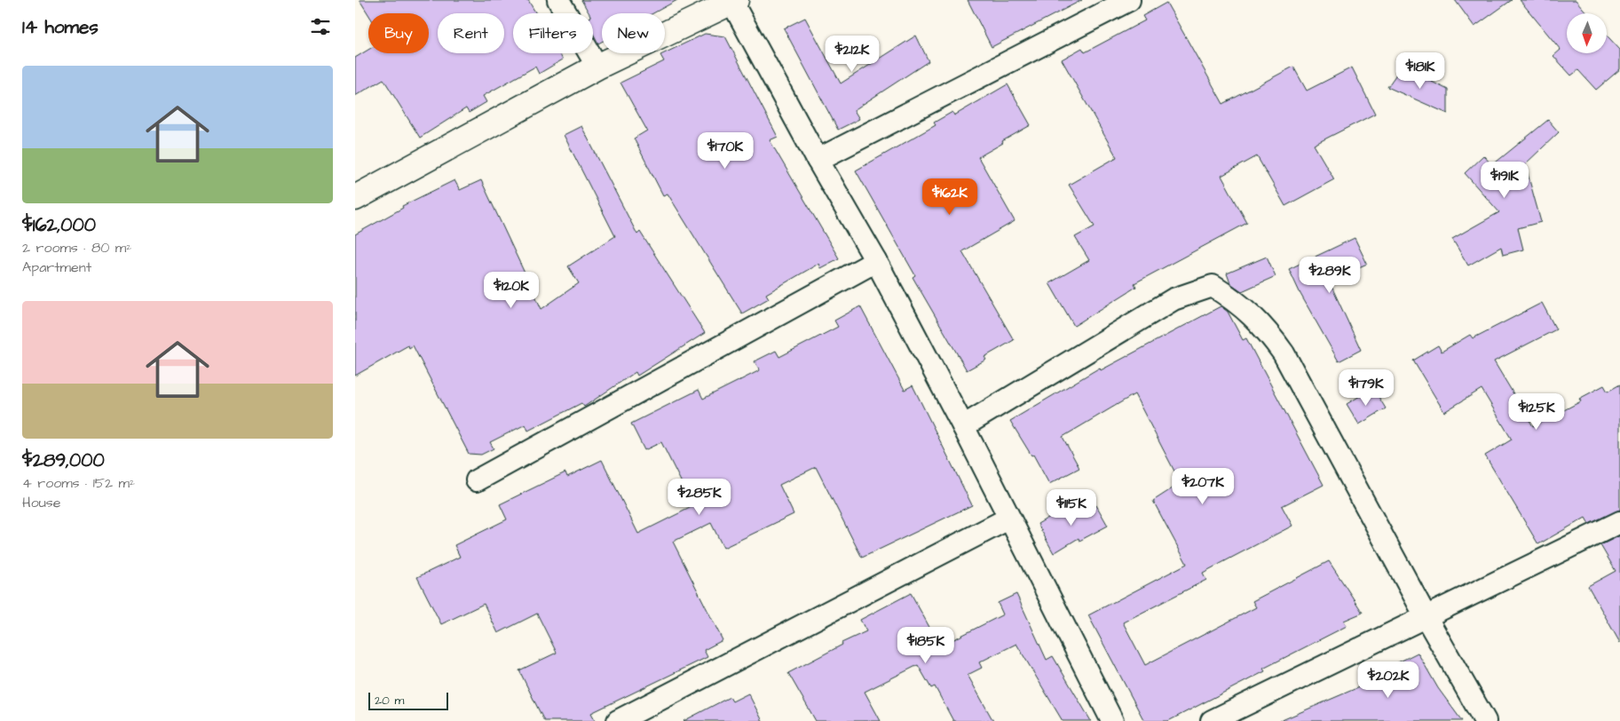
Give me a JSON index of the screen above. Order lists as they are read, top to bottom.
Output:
{
  "scale_bar": "20 m",
  "north": "bottom",
  "page": {
    "heading": "14 homes",
    "chip": [
      "Buy",
      "Rent",
      "Filters",
      "New"
    ],
    "price": [
      "$212K",
      "$181K",
      "$170K",
      "$191K",
      "$162K",
      "$289K",
      "$120K",
      "$179K",
      "$125K",
      "$207K",
      "$285K",
      "$115K",
      "$185K",
      "$202K"
    ],
    "list": [
      {
        "name": "$162,000",
        "note": "2 rooms · 80 m² · Apartment"
      },
      {
        "name": "$289,000",
        "note": "4 rooms · 152 m² · House"
      }
    ],
    "scale": "20 m"
  }
}
